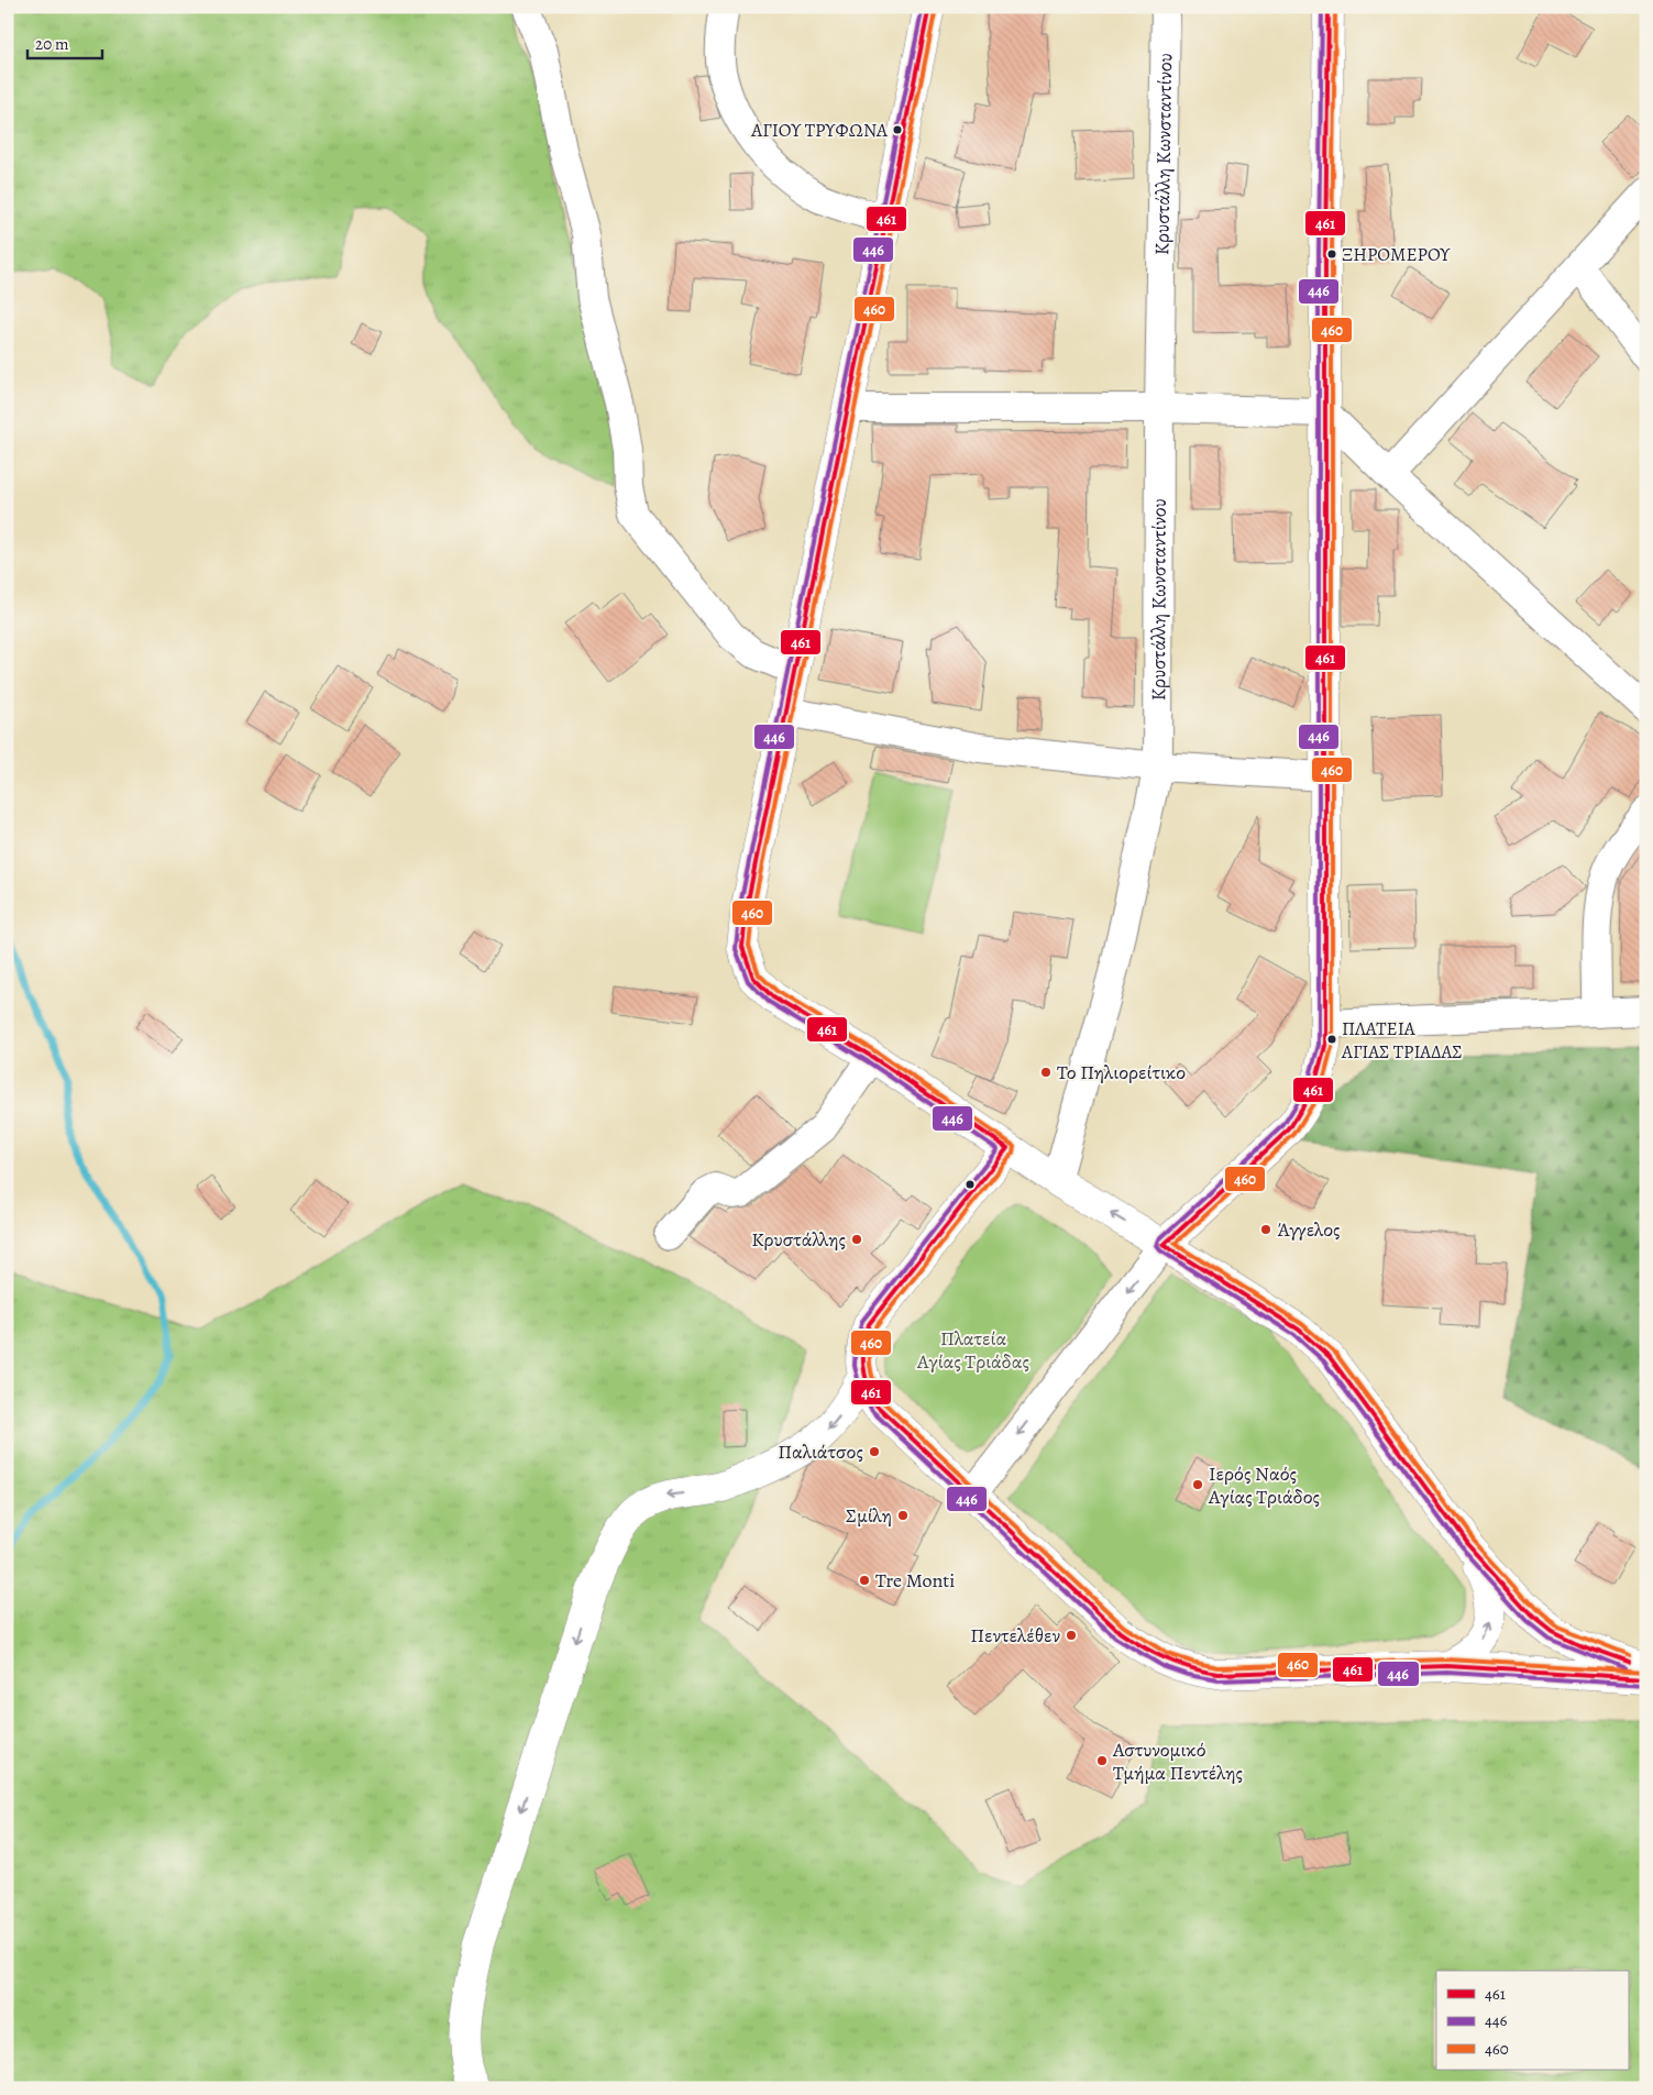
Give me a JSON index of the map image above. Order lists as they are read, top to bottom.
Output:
{
  "streets": {
    "street": ["Κρυστάλλη Κωνσταντίνου"]
  },
  "parks": ["Πλατεία Αγίας Τριάδας"],
  "places": [
    "ΑΓΙΟΥ ΤΡΥΦΩΝΑ",
    "ΞΗΡΟΜΕΡΟΥ",
    "ΠΛΑΤΕΙΑ ΑΓΙΑΣ ΤΡΙΑΔΑΣ",
    "Το Πηλιορείτικο",
    "Άγγελος",
    "Κρυστάλλης",
    "Παλιάτσος",
    "Ιερός Ναός Αγίας Τριάδος",
    "Σμίλη",
    "Tre Monti",
    "Πεντελέθεν",
    "Αστυνομικό Τμήμα Πεντέλης"
  ],
  "lines": ["transit line 461", "transit line 446", "transit line 460"],
  "legend": ["461", "446", "460"],
  "scale_bar": "20 m"
}
